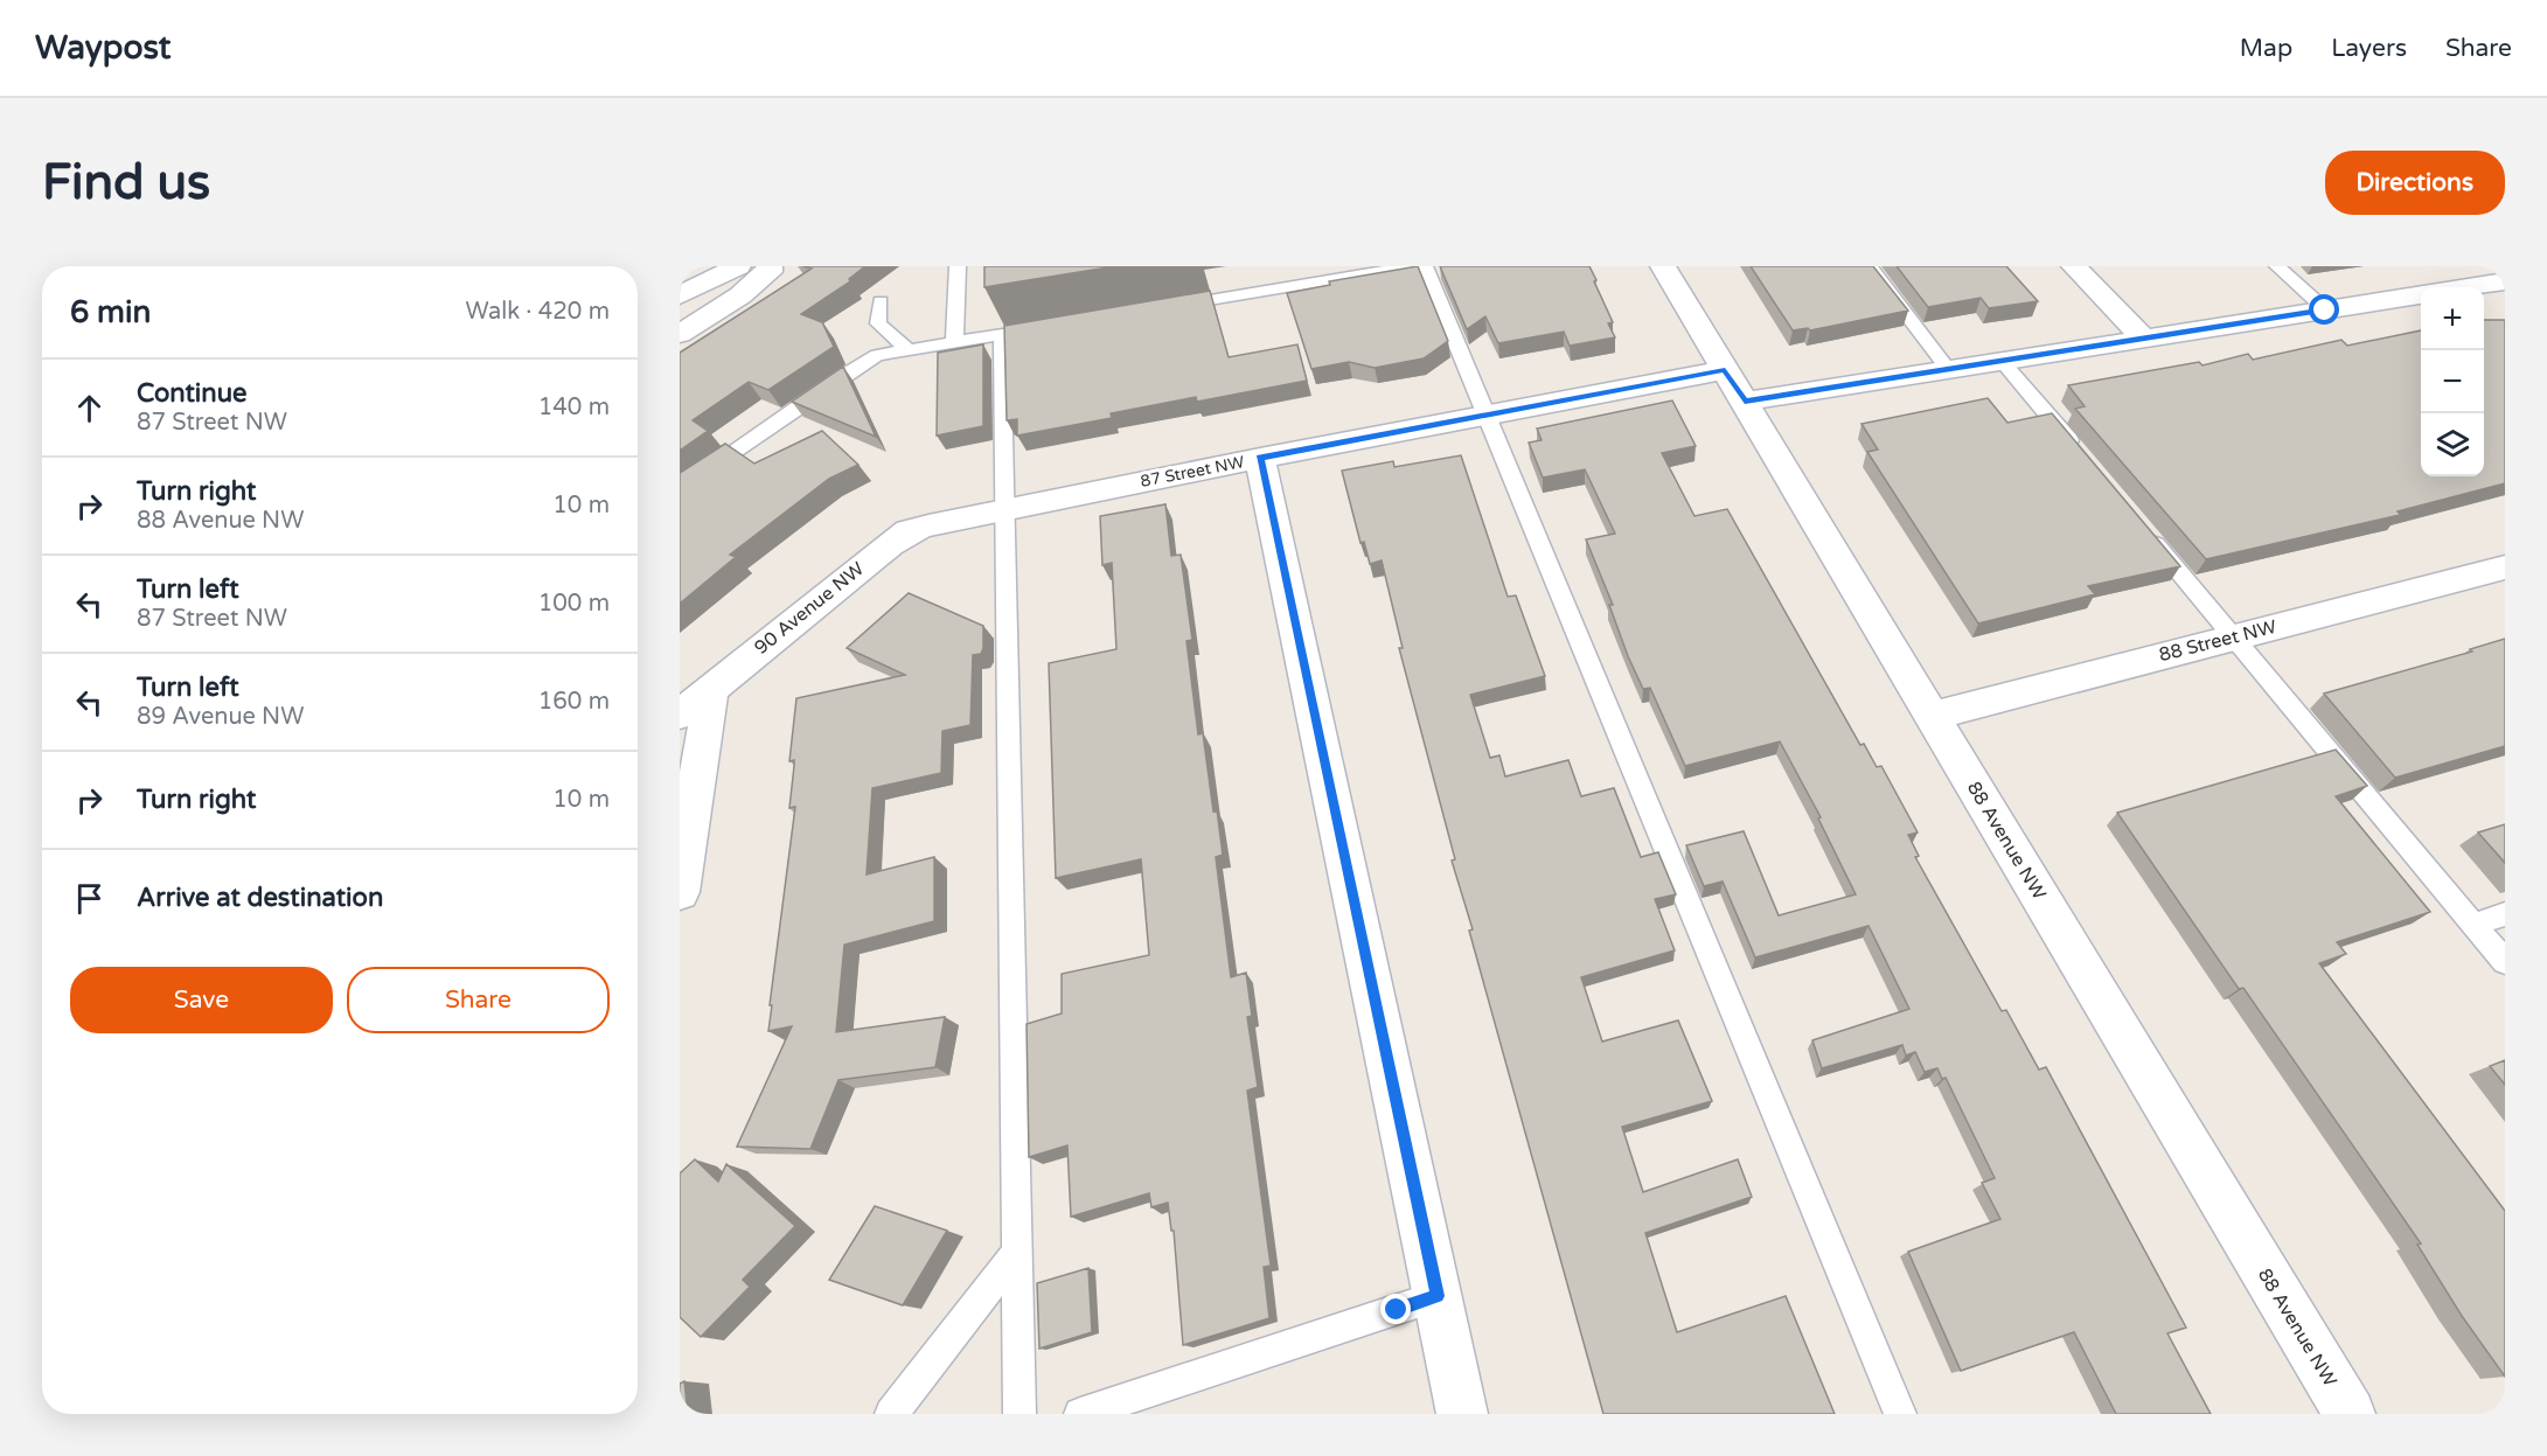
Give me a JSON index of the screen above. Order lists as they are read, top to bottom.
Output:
{
  "streets": {
    "street": [
      "87 Street NW",
      "90 Avenue NW",
      "88 Street NW",
      "88 Avenue NW"
    ]
  },
  "crossings": [
    ["87 Street NW", "90 Avenue NW"],
    ["87 Street NW", "88 Avenue NW"],
    ["88 Street NW", "88 Avenue NW"]
  ],
  "page": {
    "header": "Waypost",
    "nav": ["Map", "Layers", "Share"],
    "buttons": [
      "Directions",
      ["Save", "Share"]
    ],
    "title": "Find us",
    "heading": ["6 min", "Walk · 420 m"],
    "map_buttons": ["+", "−"],
    "list": [
      ["Continue", "87 Street NW", "140 m"],
      ["Turn right", "88 Avenue NW", "10 m"],
      ["Turn left", "87 Street NW", "100 m"],
      ["Turn left", "89 Avenue NW", "160 m"],
      ["Turn right", "10 m"],
      "Arrive at destination"
    ]
  }
}
